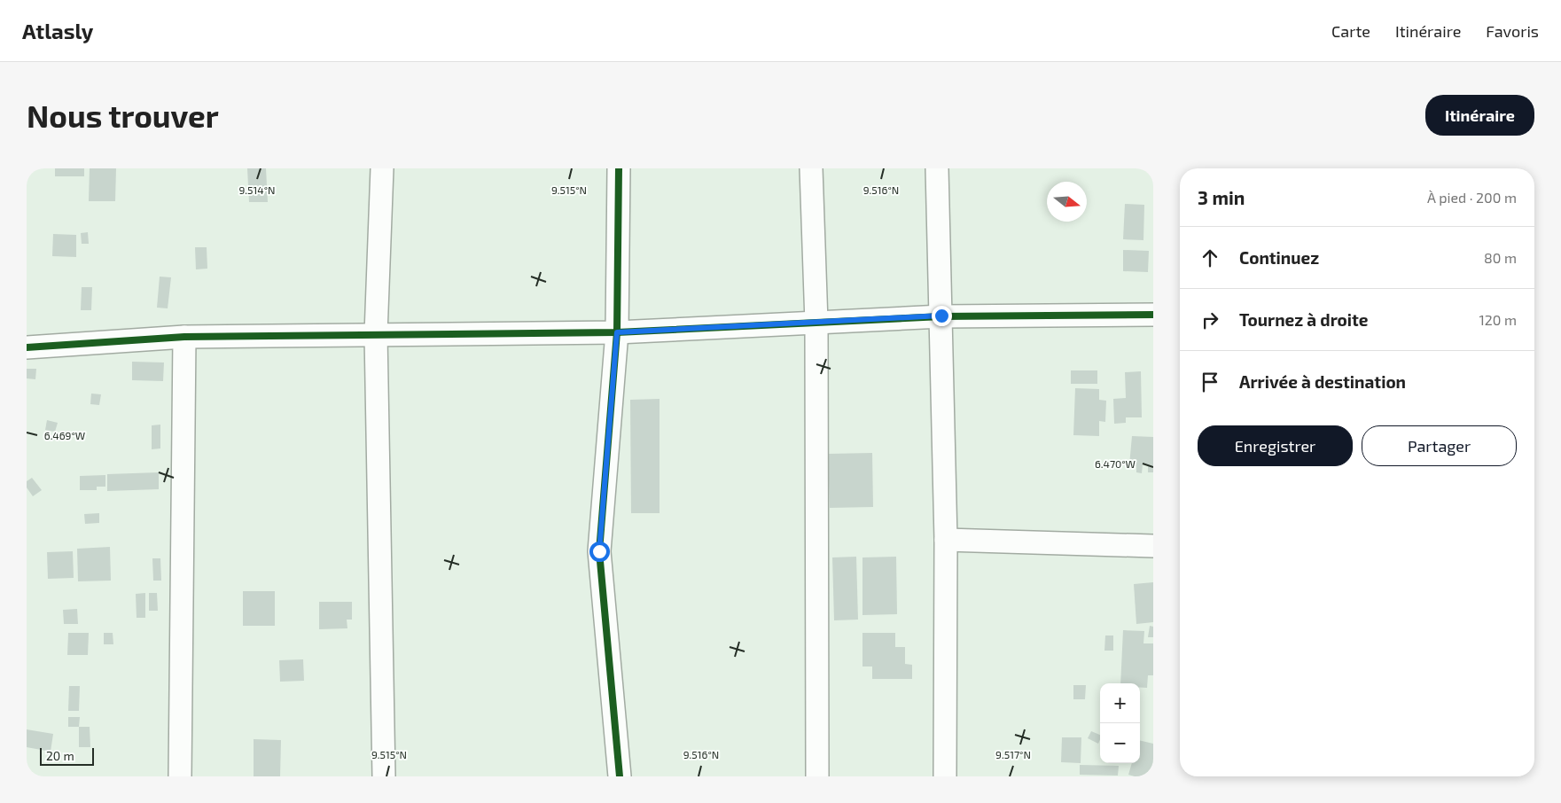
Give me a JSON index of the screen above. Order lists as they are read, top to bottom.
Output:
{
  "scale_bar": "20 m",
  "north": "right",
  "page": {
    "header": "Atlasly",
    "nav": ["Carte", "Itinéraire", "Favoris"],
    "buttons": [
      "Itinéraire",
      ["Enregistrer", "Partager"]
    ],
    "title": "Nous trouver",
    "heading": ["3 min", "À pied · 200 m"],
    "list": [
      ["Continuez", "80 m"],
      ["Tournez à droite", "120 m"],
      "Arrivée à destination"
    ],
    "map_buttons": ["+", "−"],
    "scale": "20 m"
  },
  "coordinates": [
    "9.514°N",
    "9.515°N",
    "9.516°N",
    "6.469°W",
    "6.470°W",
    "9.517°N"
  ]
}
